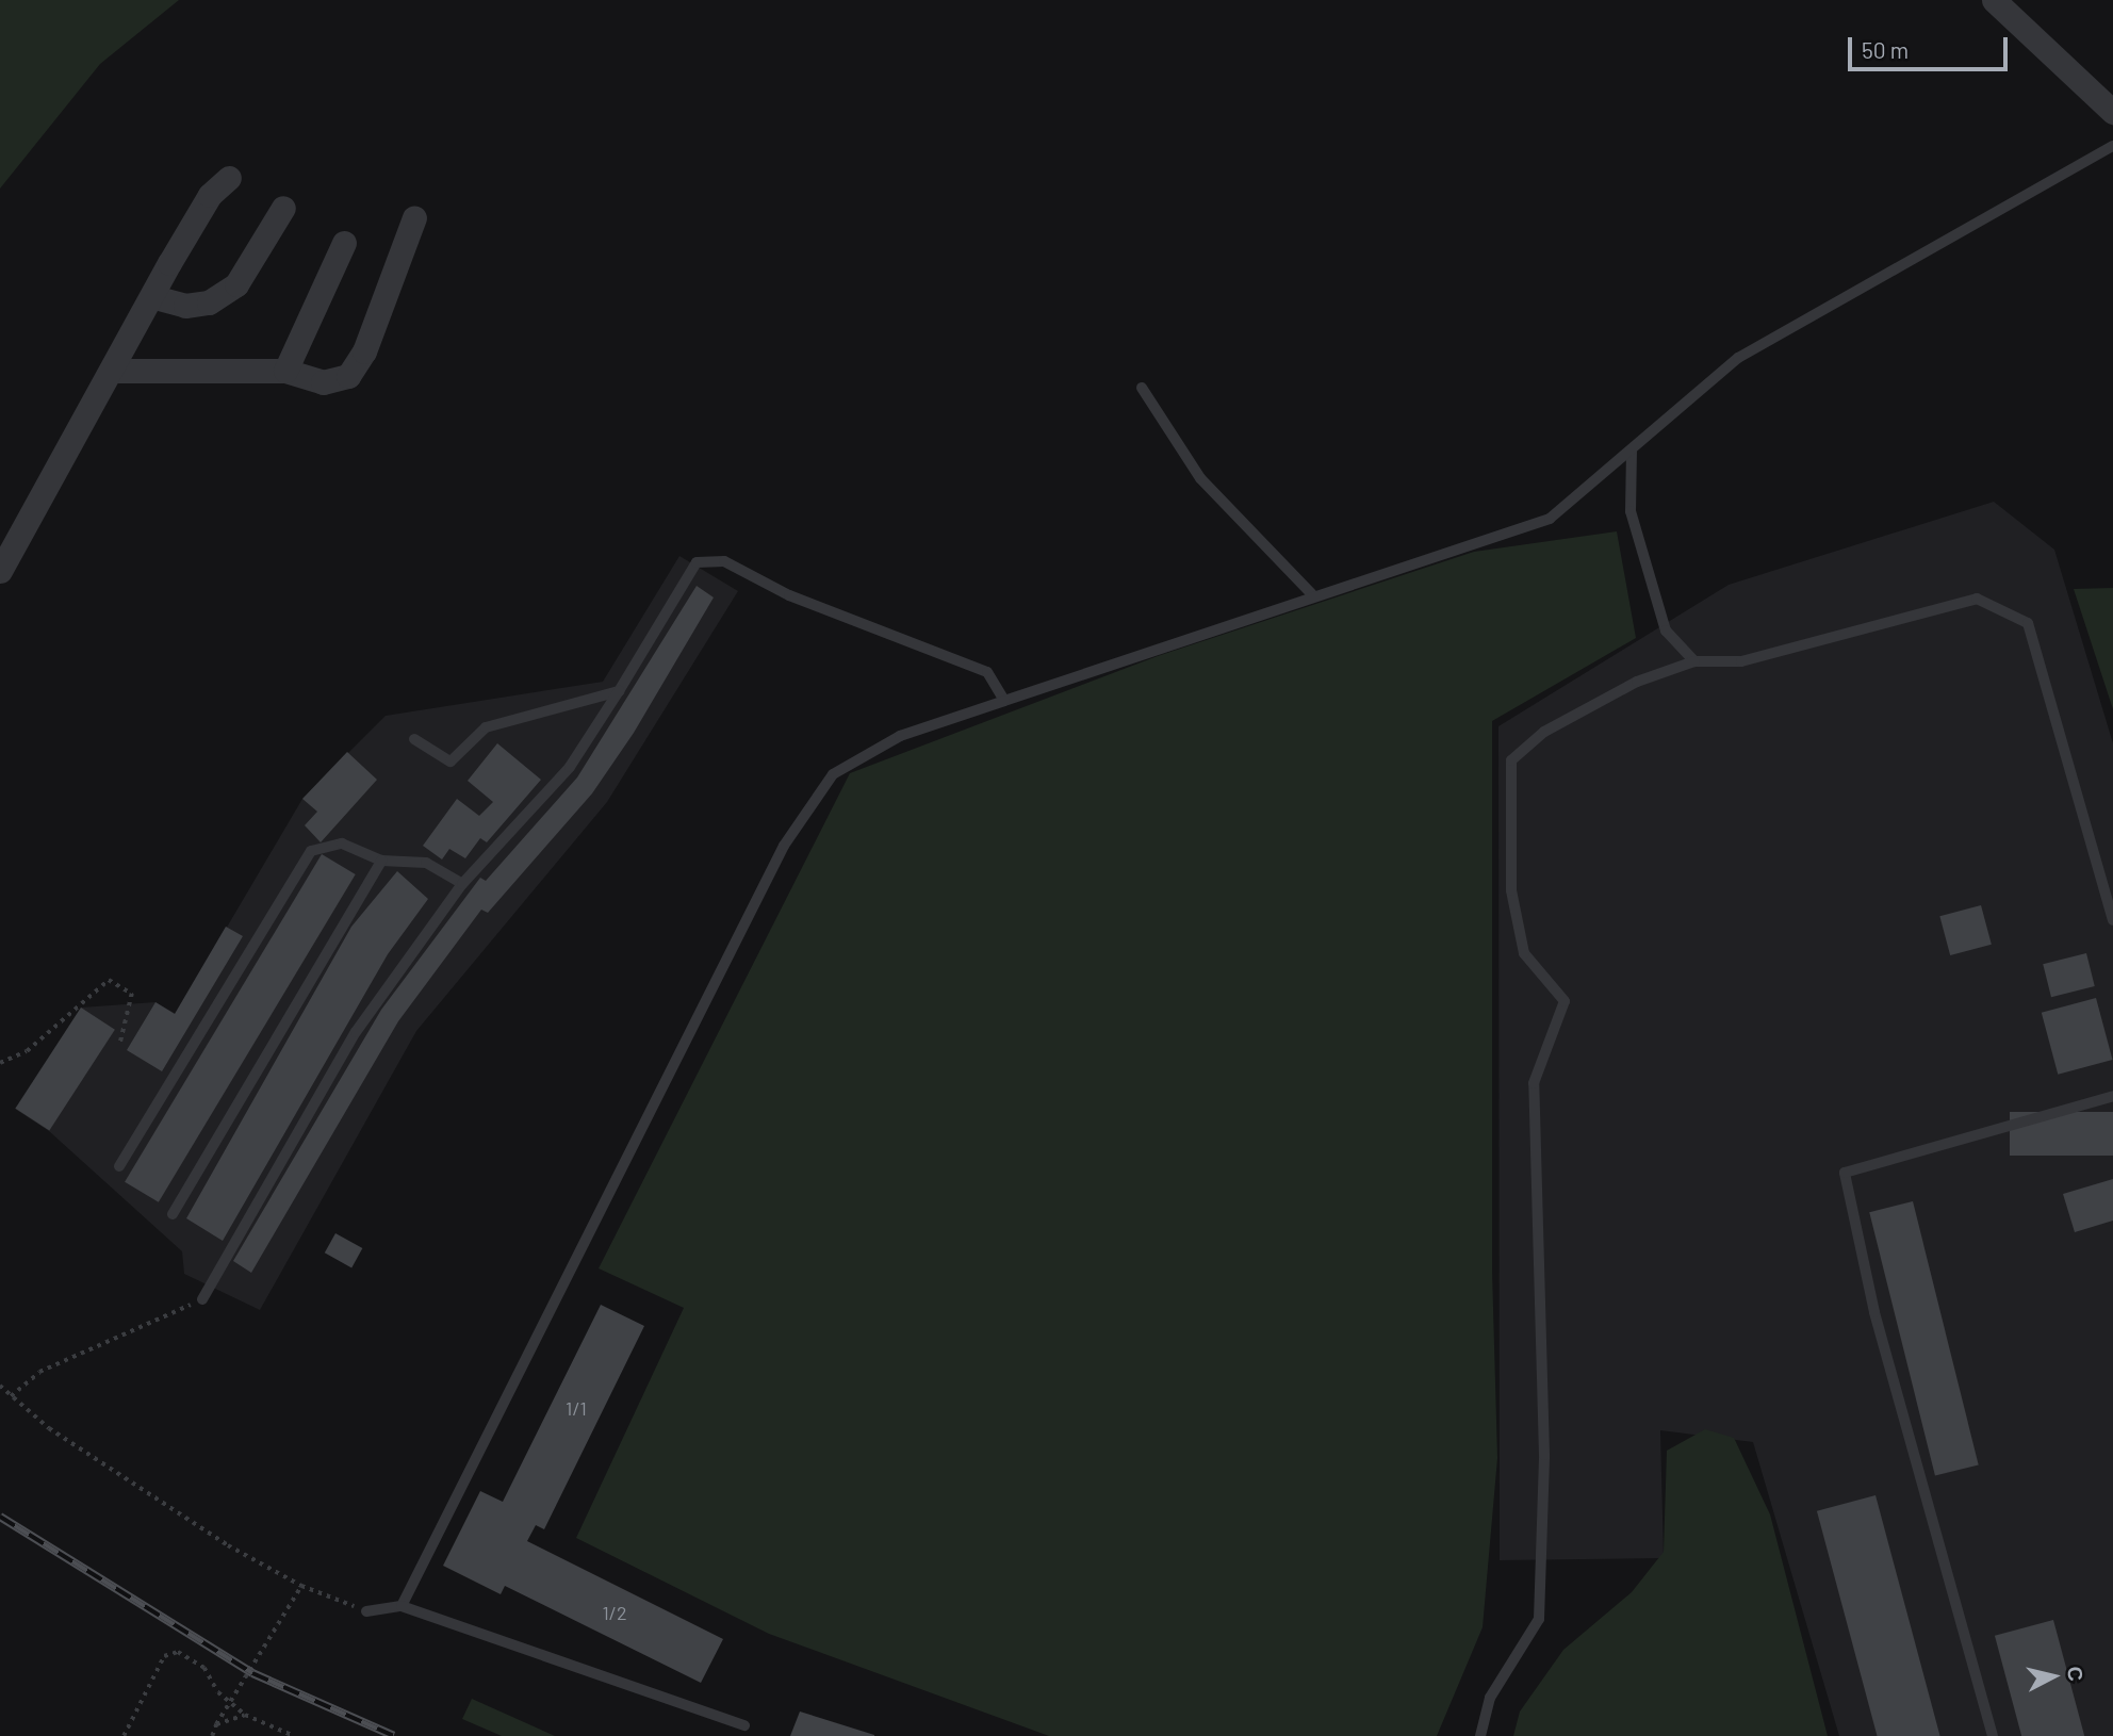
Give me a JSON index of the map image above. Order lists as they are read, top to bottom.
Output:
{
  "house_numbers": ["1/1", "1/2"],
  "scale_bar": "50 m",
  "north": "right"
}
